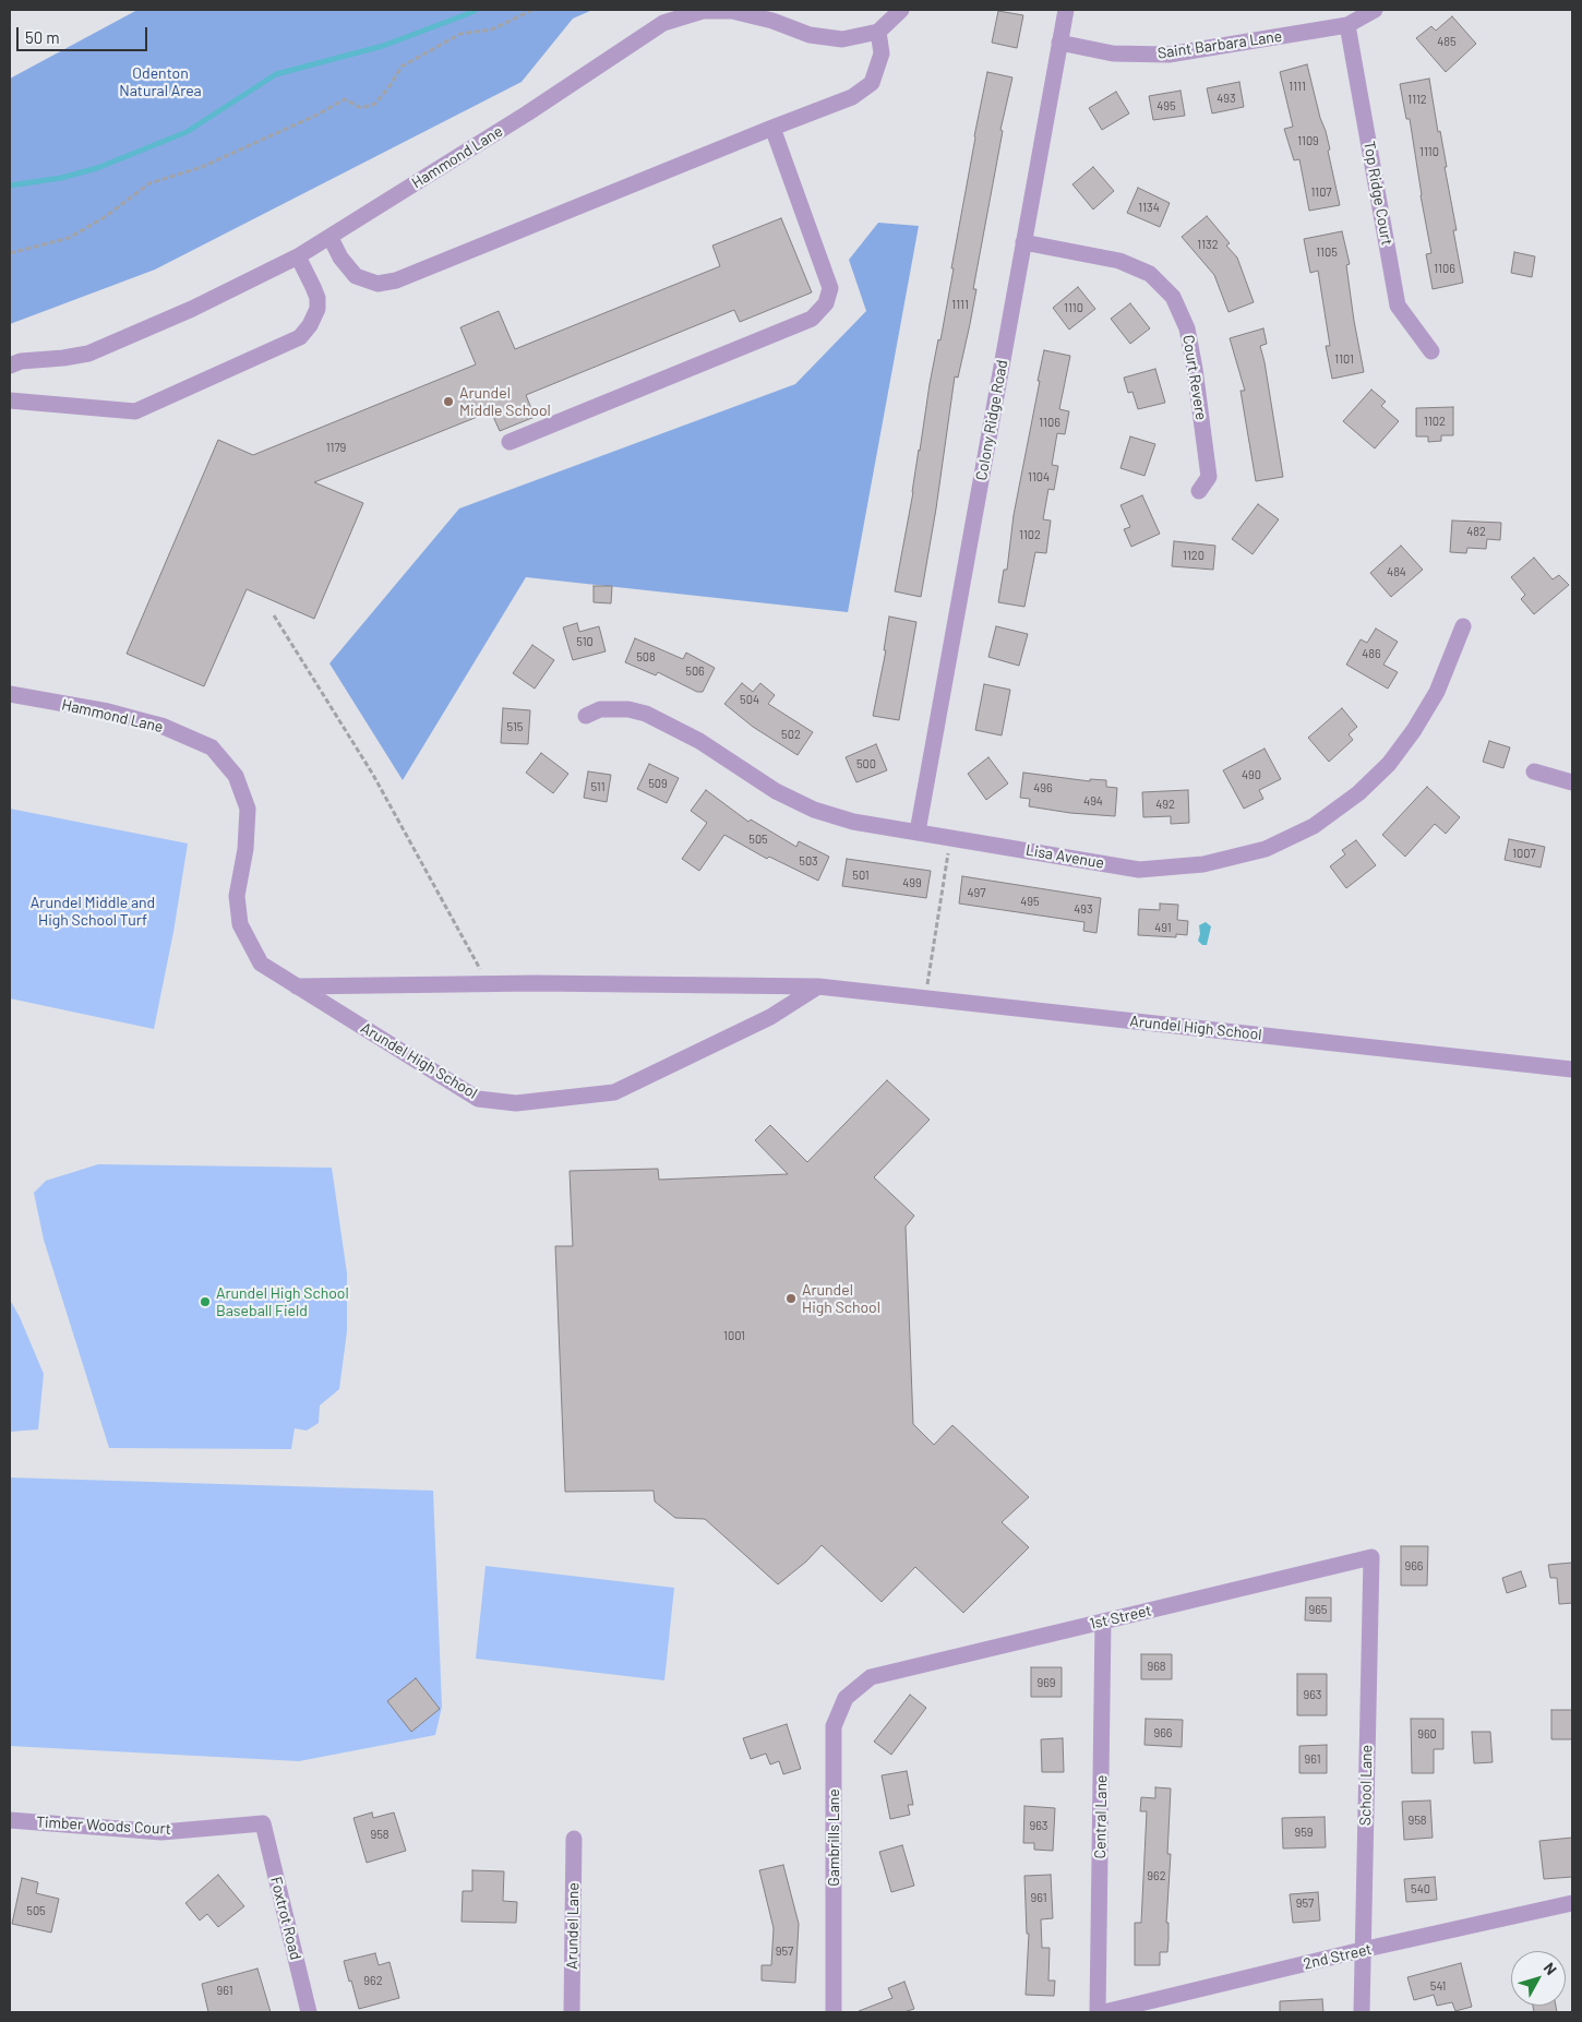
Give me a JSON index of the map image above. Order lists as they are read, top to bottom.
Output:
{
  "streets": {
    "street": [
      "Saint Barbara Lane",
      "Hammond Lane",
      "Top Ridge Court",
      "Court Revere",
      "Colony Ridge Road",
      "Lisa Avenue",
      "Arundel High School",
      "1st Street",
      "School Lane",
      "Central Lane",
      "Timber Woods Court",
      "Gambrills Lane",
      "Foxtrot Road",
      "Arundel Lane",
      "2nd Street"
    ]
  },
  "crossings": [
    ["Saint Barbara Lane", "Top Ridge Court"],
    ["Saint Barbara Lane", "Colony Ridge Road"],
    ["Hammond Lane", "Arundel High School"],
    ["Court Revere", "Colony Ridge Road"],
    ["Colony Ridge Road", "Lisa Avenue"],
    ["1st Street", "School Lane"],
    ["1st Street", "Central Lane"],
    ["1st Street", "Gambrills Lane"],
    ["School Lane", "2nd Street"],
    ["Timber Woods Court", "Foxtrot Road"]
  ],
  "parks": ["Odenton Natural Area", "Arundel Middle and High School Turf"],
  "places": ["Arundel Middle School", "Arundel High School", "Arundel High School Baseball Field"],
  "house_numbers": [
    "485",
    "1111",
    "493",
    "1112",
    "495",
    "1109",
    "1110",
    "1107",
    "1134",
    "1132",
    "1105",
    "1106",
    "1111",
    "1110",
    "1101",
    "1102",
    "1106",
    "1179",
    "1104",
    "482",
    "1102",
    "1120",
    "484",
    "510",
    "486",
    "508",
    "506",
    "504",
    "515",
    "502",
    "500",
    "490",
    "509",
    "511",
    "496",
    "494",
    "492",
    "505",
    "1007",
    "503",
    "501",
    "499",
    "497",
    "495",
    "493",
    "491",
    "1001",
    "966",
    "965",
    "968",
    "969",
    "963",
    "966",
    "960",
    "961",
    "958",
    "963",
    "959",
    "958",
    "962",
    "540",
    "961",
    "957",
    "505",
    "957",
    "962",
    "541",
    "961"
  ],
  "scale_bar": "50 m",
  "north": "top right"
}
